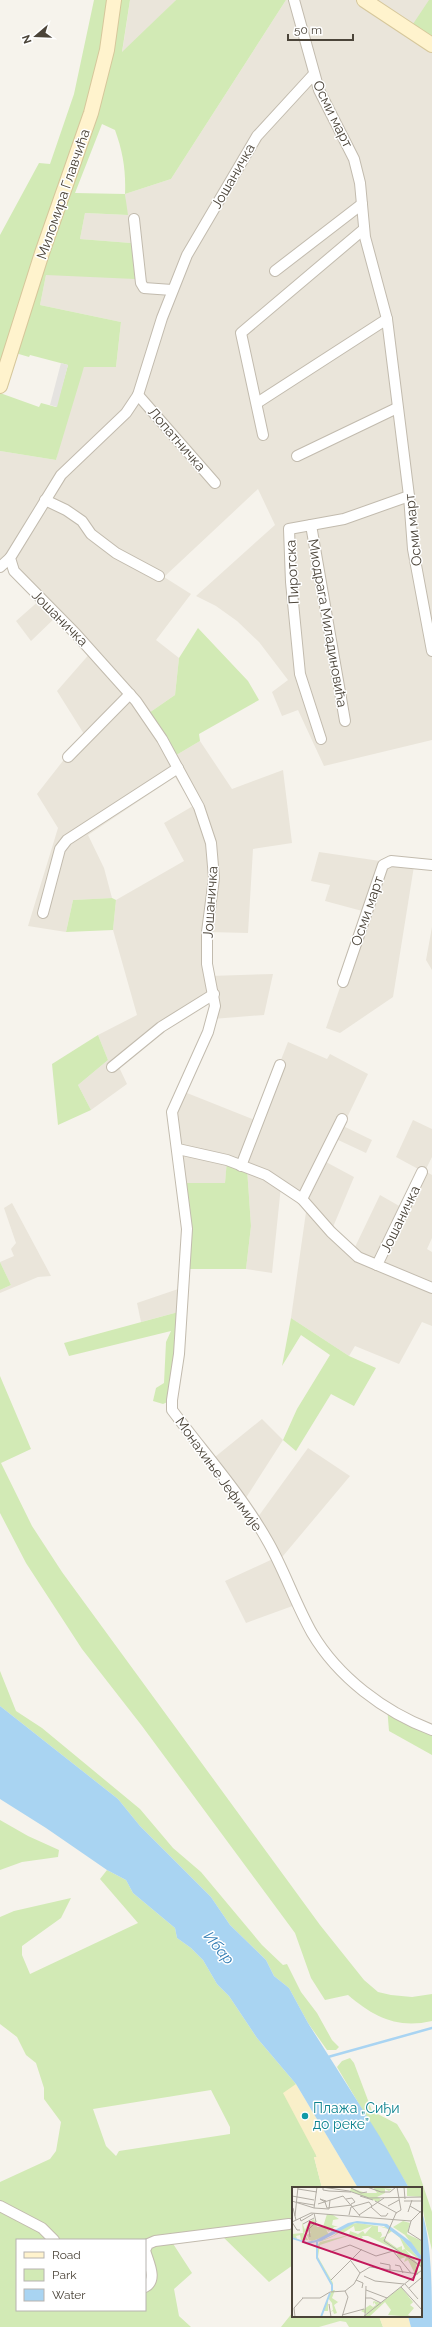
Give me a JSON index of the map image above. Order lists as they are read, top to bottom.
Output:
{
  "streets": {
    "street": [
      "Осми март",
      "Јошаничка",
      "Миломира Главчића",
      "Лопатничка",
      "Пиротска",
      "Миодрага Миладиновића",
      "Монахиње Јефимије"
    ]
  },
  "crossings": [
    ["Осми март", "Јошаничка"],
    ["Осми март", "Пиротска"],
    ["Јошаничка", "Лопатничка"],
    ["Јошаничка", "Монахиње Јефимије"],
    ["Пиротска", "Миодрага Миладиновића"]
  ],
  "water": ["Ибар"],
  "places": ["Плажа „Сиђи до реке”"],
  "legend": ["Road", "Park", "Water"],
  "scale_bar": "50 m",
  "north": "left"
}
